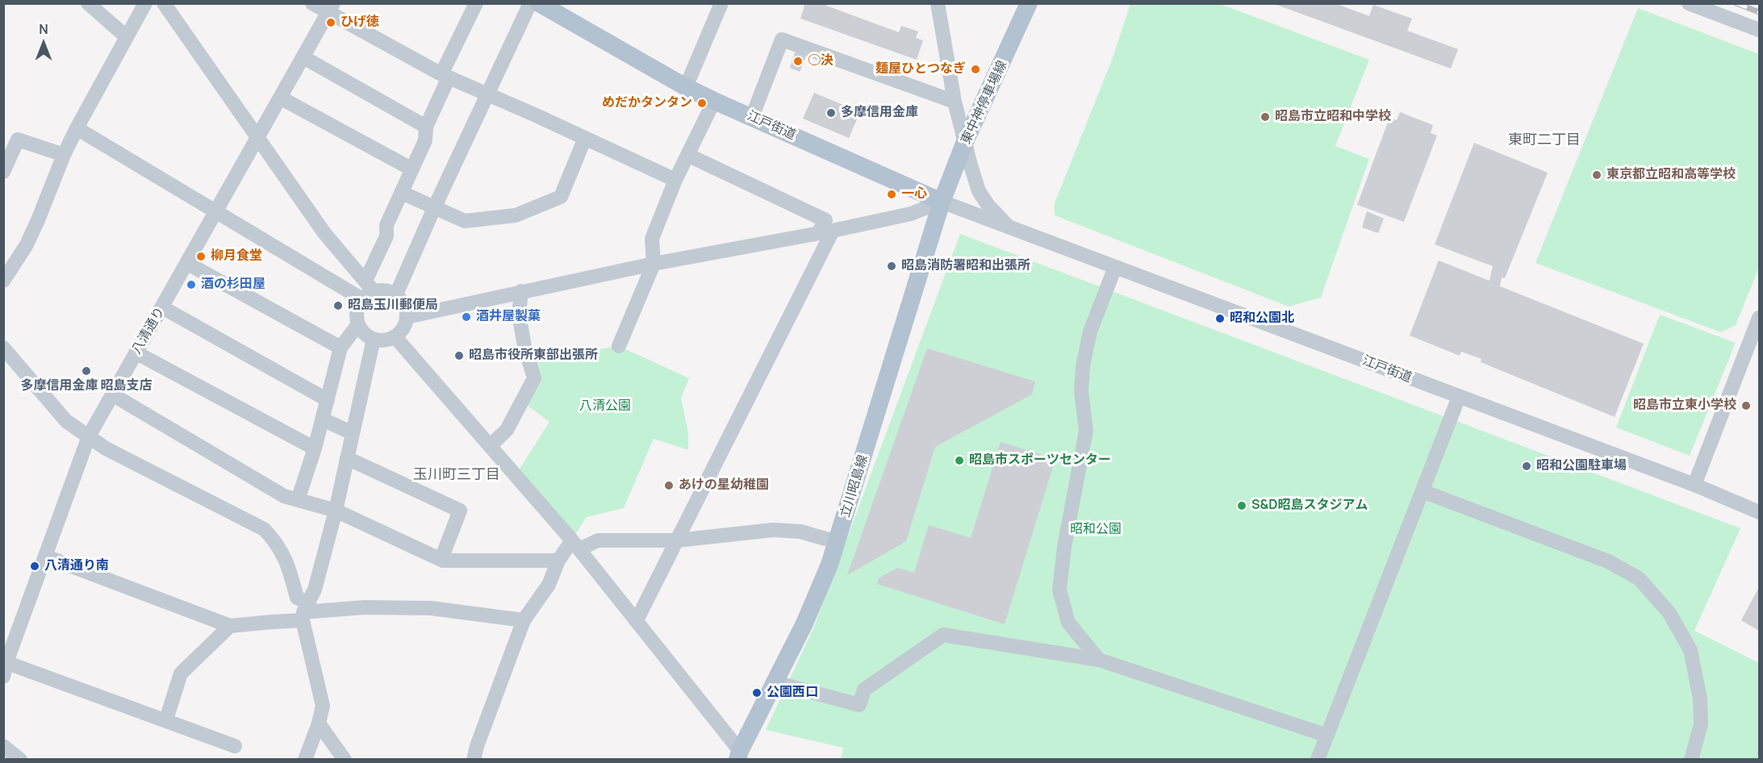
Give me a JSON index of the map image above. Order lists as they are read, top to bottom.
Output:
{
  "streets": {
    "main road": ["東中神停車場線", "江戸街道", "立川昭島線"],
    "street": ["八清通り"]
  },
  "crossings": [
    ["東中神停車場線", "江戸街道"],
    ["東中神停車場線", "立川昭島線"],
    ["江戸街道", "立川昭島線"]
  ],
  "districts": ["東町二丁目", "玉川町三丁目"],
  "parks": ["八清公園", "昭和公園"],
  "places": [
    "ひげ徳",
    "○決",
    "麺屋ひとつなぎ",
    "めだかタンタン",
    "多摩信用金庫",
    "昭島市立昭和中学校",
    "東京都立昭和高等学校",
    "一心",
    "柳月食堂",
    "昭島消防署昭和出張所",
    "酒の杉田屋",
    "昭島玉川郵便局",
    "酒井屋製菓",
    "昭和公園北",
    "昭島市役所東部出張所",
    "多摩信用金庫 昭島支店",
    "昭島市立東小学校",
    "昭島市スポーツセンター",
    "昭和公園駐車場",
    "あけの星幼稚園",
    "S&D昭島スタジアム",
    "八清通り南",
    "公園西口"
  ],
  "north": "top"
}
